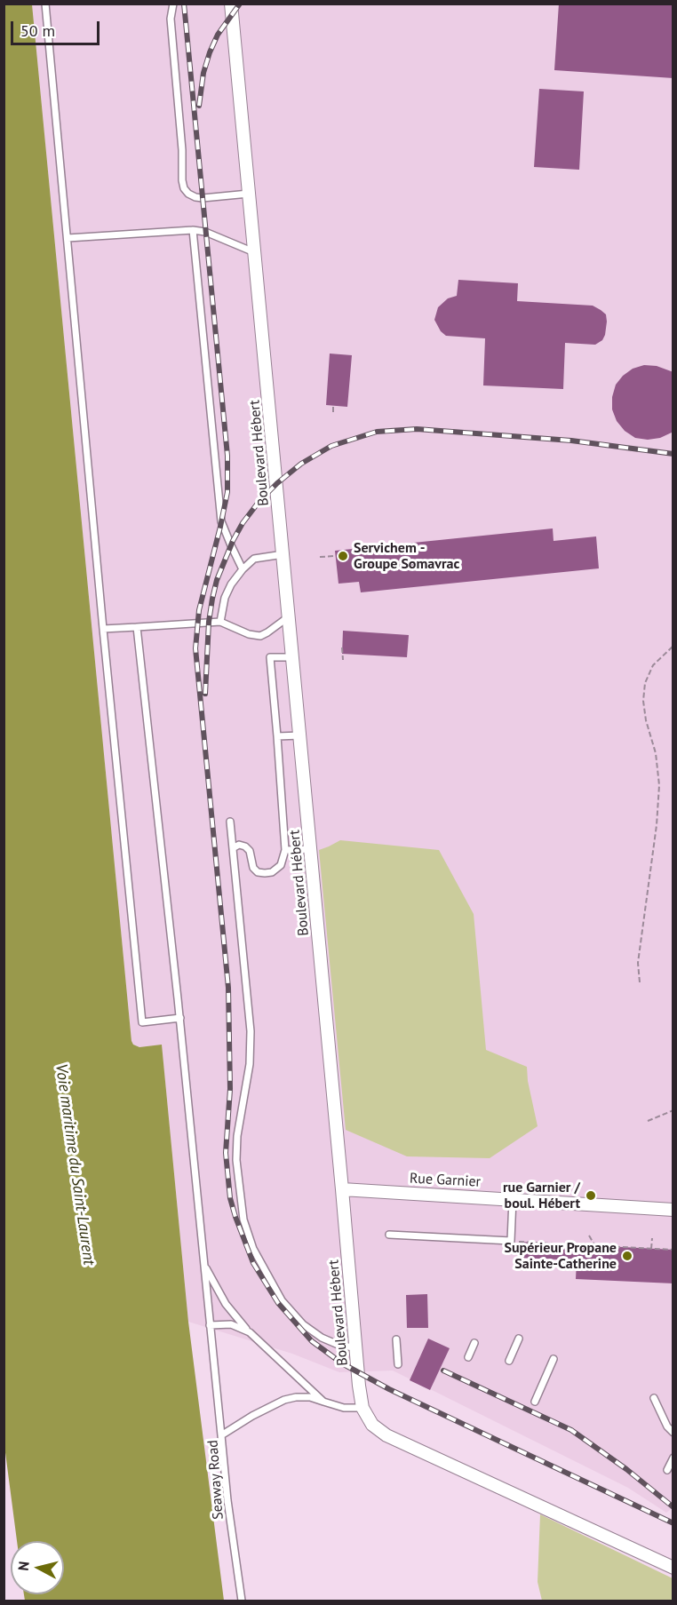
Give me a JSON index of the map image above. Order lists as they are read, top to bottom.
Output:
{
  "streets": {
    "street": ["Boulevard Hébert", "Rue Garnier"],
    "lane": ["Seaway Road"]
  },
  "crossings": [
    ["Boulevard Hébert", "Rue Garnier"],
    ["Boulevard Hébert", "Seaway Road"]
  ],
  "water": ["Voie maritime du Saint-Laurent"],
  "places": ["Servichem - Groupe Somavrac", "rue Garnier / boul. Hébert", "Supérieur Propane Sainte-Catherine"],
  "scale_bar": "50 m",
  "north": "left"
}
